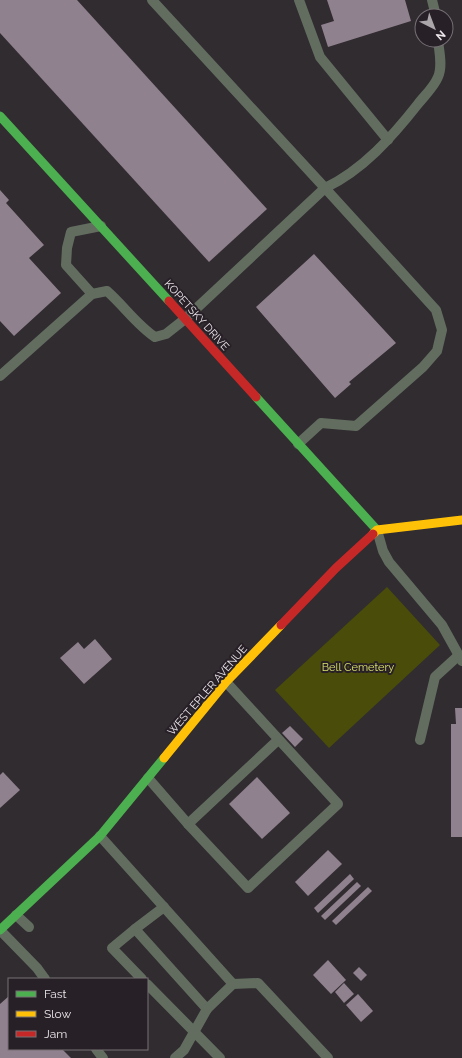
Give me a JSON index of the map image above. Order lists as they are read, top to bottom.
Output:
{
  "streets": {
    "street": ["KOPETSKY DRIVE", "WEST EPLER AVENUE"]
  },
  "crossings": [
    ["KOPETSKY DRIVE", "WEST EPLER AVENUE"]
  ],
  "parks": ["Bell Cemetery"],
  "legend": ["Fast", "Slow", "Jam"],
  "north": "bottom right"
}
